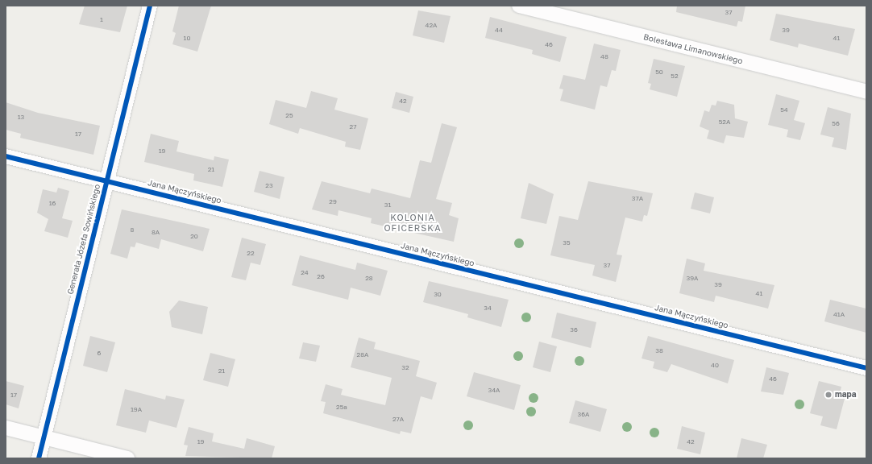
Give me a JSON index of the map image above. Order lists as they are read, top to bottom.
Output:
{
  "streets": {
    "street": ["Bolesława Limanowskiego", "Jana Mączyńskiego", "Generała Józefa Sowińskiego"]
  },
  "crossings": [
    ["Jana Mączyńskiego", "Generała Józefa Sowińskiego"]
  ],
  "districts": ["KOLONIA OFICERSKA"],
  "places": ["mapa"],
  "house_numbers": [
    "37",
    "1",
    "42A",
    "44",
    "39",
    "10",
    "41",
    "46",
    "48",
    "50",
    "52",
    "42",
    "54",
    "25",
    "13",
    "52A",
    "56",
    "27",
    "17",
    "19",
    "21",
    "23",
    "37A",
    "29",
    "16",
    "31",
    "8",
    "8A",
    "20",
    "35",
    "22",
    "37",
    "24",
    "26",
    "28",
    "39A",
    "39",
    "41",
    "30",
    "34",
    "41A",
    "36",
    "38",
    "6",
    "28A",
    "40",
    "32",
    "21",
    "46",
    "34A",
    "17",
    "25a",
    "19A",
    "36A",
    "27A",
    "19",
    "42"
  ]
}
